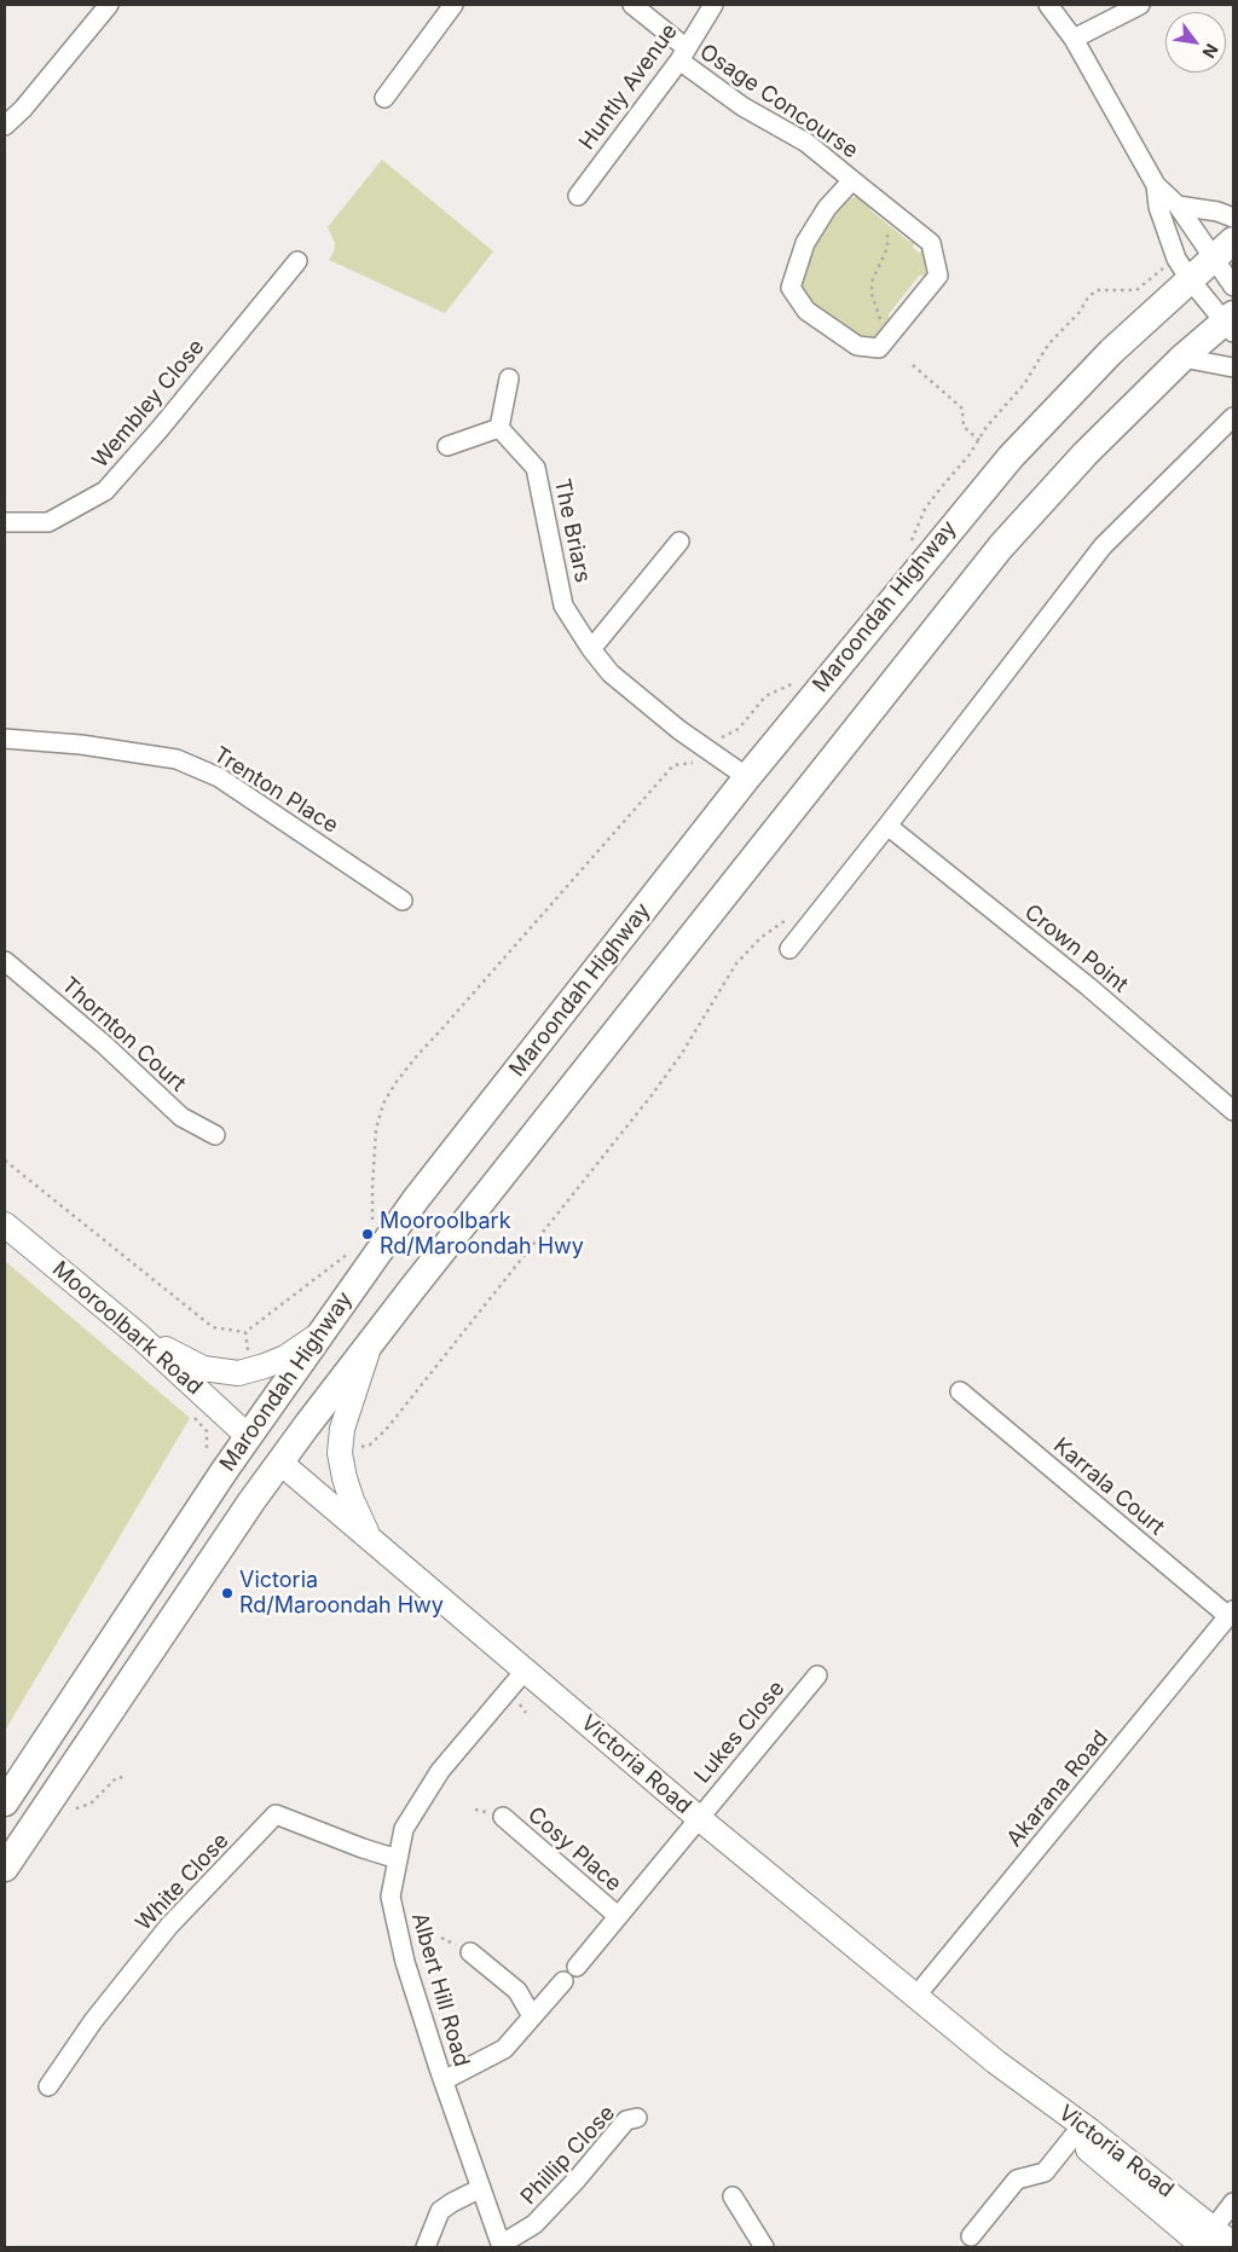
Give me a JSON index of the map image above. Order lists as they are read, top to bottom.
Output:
{
  "streets": {
    "highway": ["Maroondah Highway"],
    "main road": ["Mooroolbark Road", "Victoria Road"],
    "street": [
      "Huntly Avenue",
      "Osage Concourse",
      "Wembley Close",
      "The Briars",
      "Trenton Place",
      "Crown Point",
      "Thornton Court",
      "Karrala Court",
      "Lukes Close",
      "Akarana Road",
      "Cosy Place",
      "White Close",
      "Albert Hill Road",
      "Phillip Close"
    ]
  },
  "crossings": [
    ["Huntly Avenue", "Osage Concourse"],
    ["The Briars", "Maroondah Highway"],
    ["Maroondah Highway", "Mooroolbark Road"],
    ["Maroondah Highway", "Victoria Road"],
    ["Karrala Court", "Akarana Road"],
    ["Lukes Close", "Victoria Road"],
    ["Lukes Close", "Cosy Place"],
    ["Victoria Road", "Akarana Road"],
    ["Victoria Road", "Cosy Place"],
    ["Victoria Road", "Albert Hill Road"],
    ["White Close", "Albert Hill Road"],
    ["Albert Hill Road", "Phillip Close"]
  ],
  "places": ["Mooroolbark Rd/Maroondah Hwy", "Victoria Rd/Maroondah Hwy"],
  "north": "bottom right"
}
